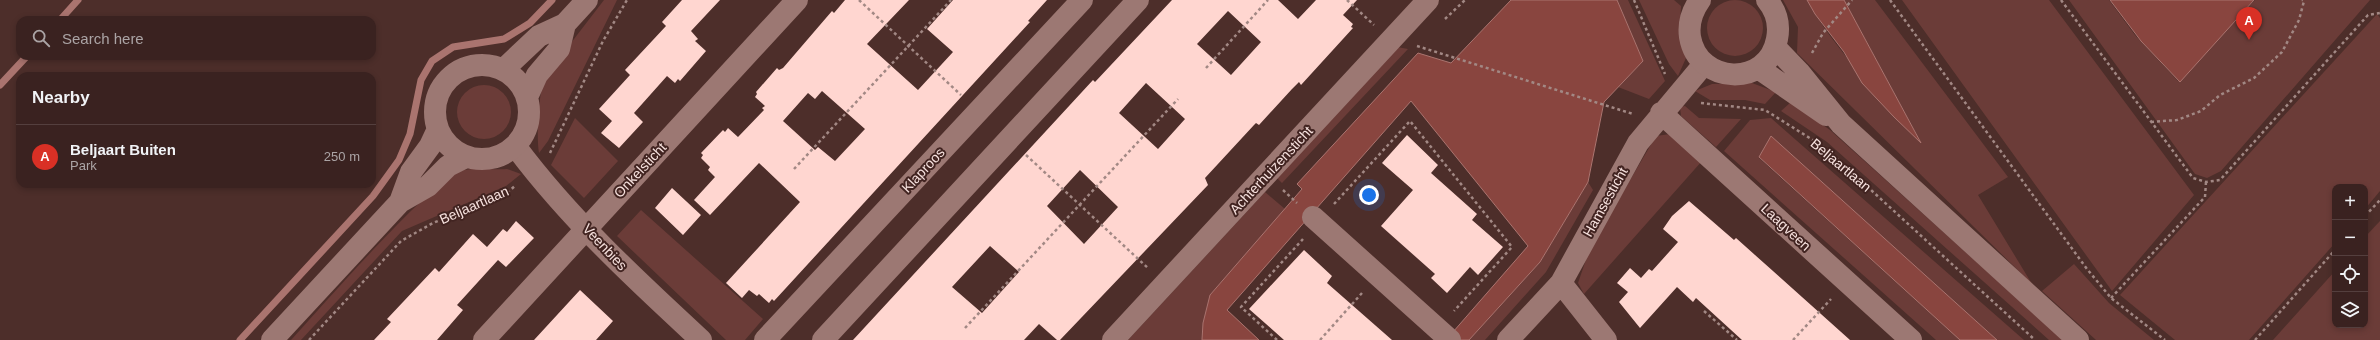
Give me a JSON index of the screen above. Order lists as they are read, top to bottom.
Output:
{
  "streets": {
    "street": [
      "Beljaartlaan",
      "Onkelsticht",
      "Klaproos",
      "Achterhuizensticht",
      "Hamsesticht",
      "Laagveen",
      "Veenbies"
    ]
  },
  "crossings": [
    ["Beljaartlaan", "Hamsesticht"],
    ["Beljaartlaan", "Veenbies"],
    ["Onkelsticht", "Veenbies"],
    ["Hamsesticht", "Laagveen"]
  ],
  "page": {
    "pins": "A",
    "search": "Search here",
    "heading": "Nearby",
    "list": [
      {
        "mark": "A",
        "name": "Beljaart Buiten",
        "note": "Park",
        "value": "250 m"
      }
    ],
    "map_buttons": ["+", "−"]
  }
}
